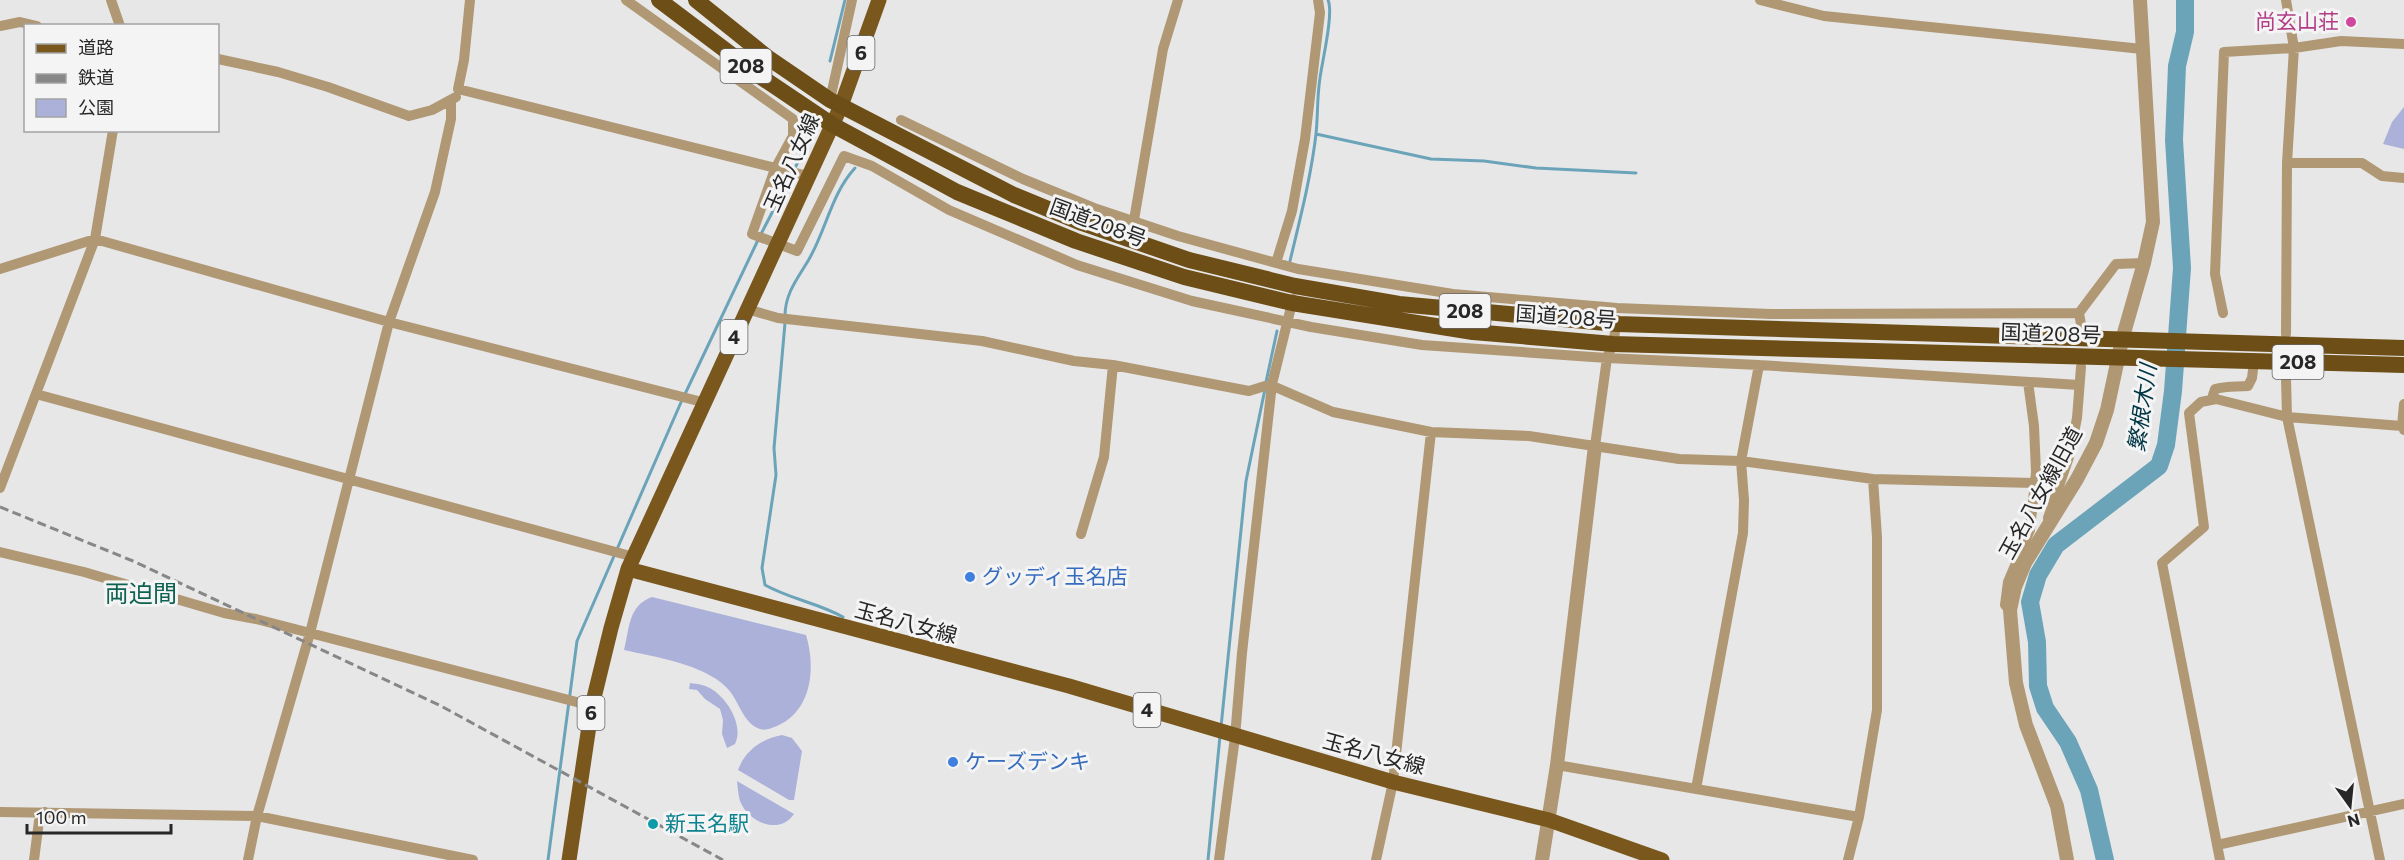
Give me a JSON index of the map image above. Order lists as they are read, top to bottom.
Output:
{
  "streets": {
    "highway": ["208", "国道208号"],
    "main road": ["6", "玉名八女線", "4"],
    "street": ["玉名八女線旧道"]
  },
  "crossings": [
    ["6", "玉名八女線"],
    ["6", "国道208号"],
    ["玉名八女線", "国道208号"],
    ["国道208号", "玉名八女線旧道"]
  ],
  "districts": ["両迫間"],
  "water": ["繁根木川"],
  "places": [
    "尚玄山荘",
    "グッディ玉名店",
    "ケーズデンキ",
    "新玉名駅"
  ],
  "legend": ["道路", "鉄道", "公園"],
  "scale_bar": "100 m",
  "north": "bottom"
}
